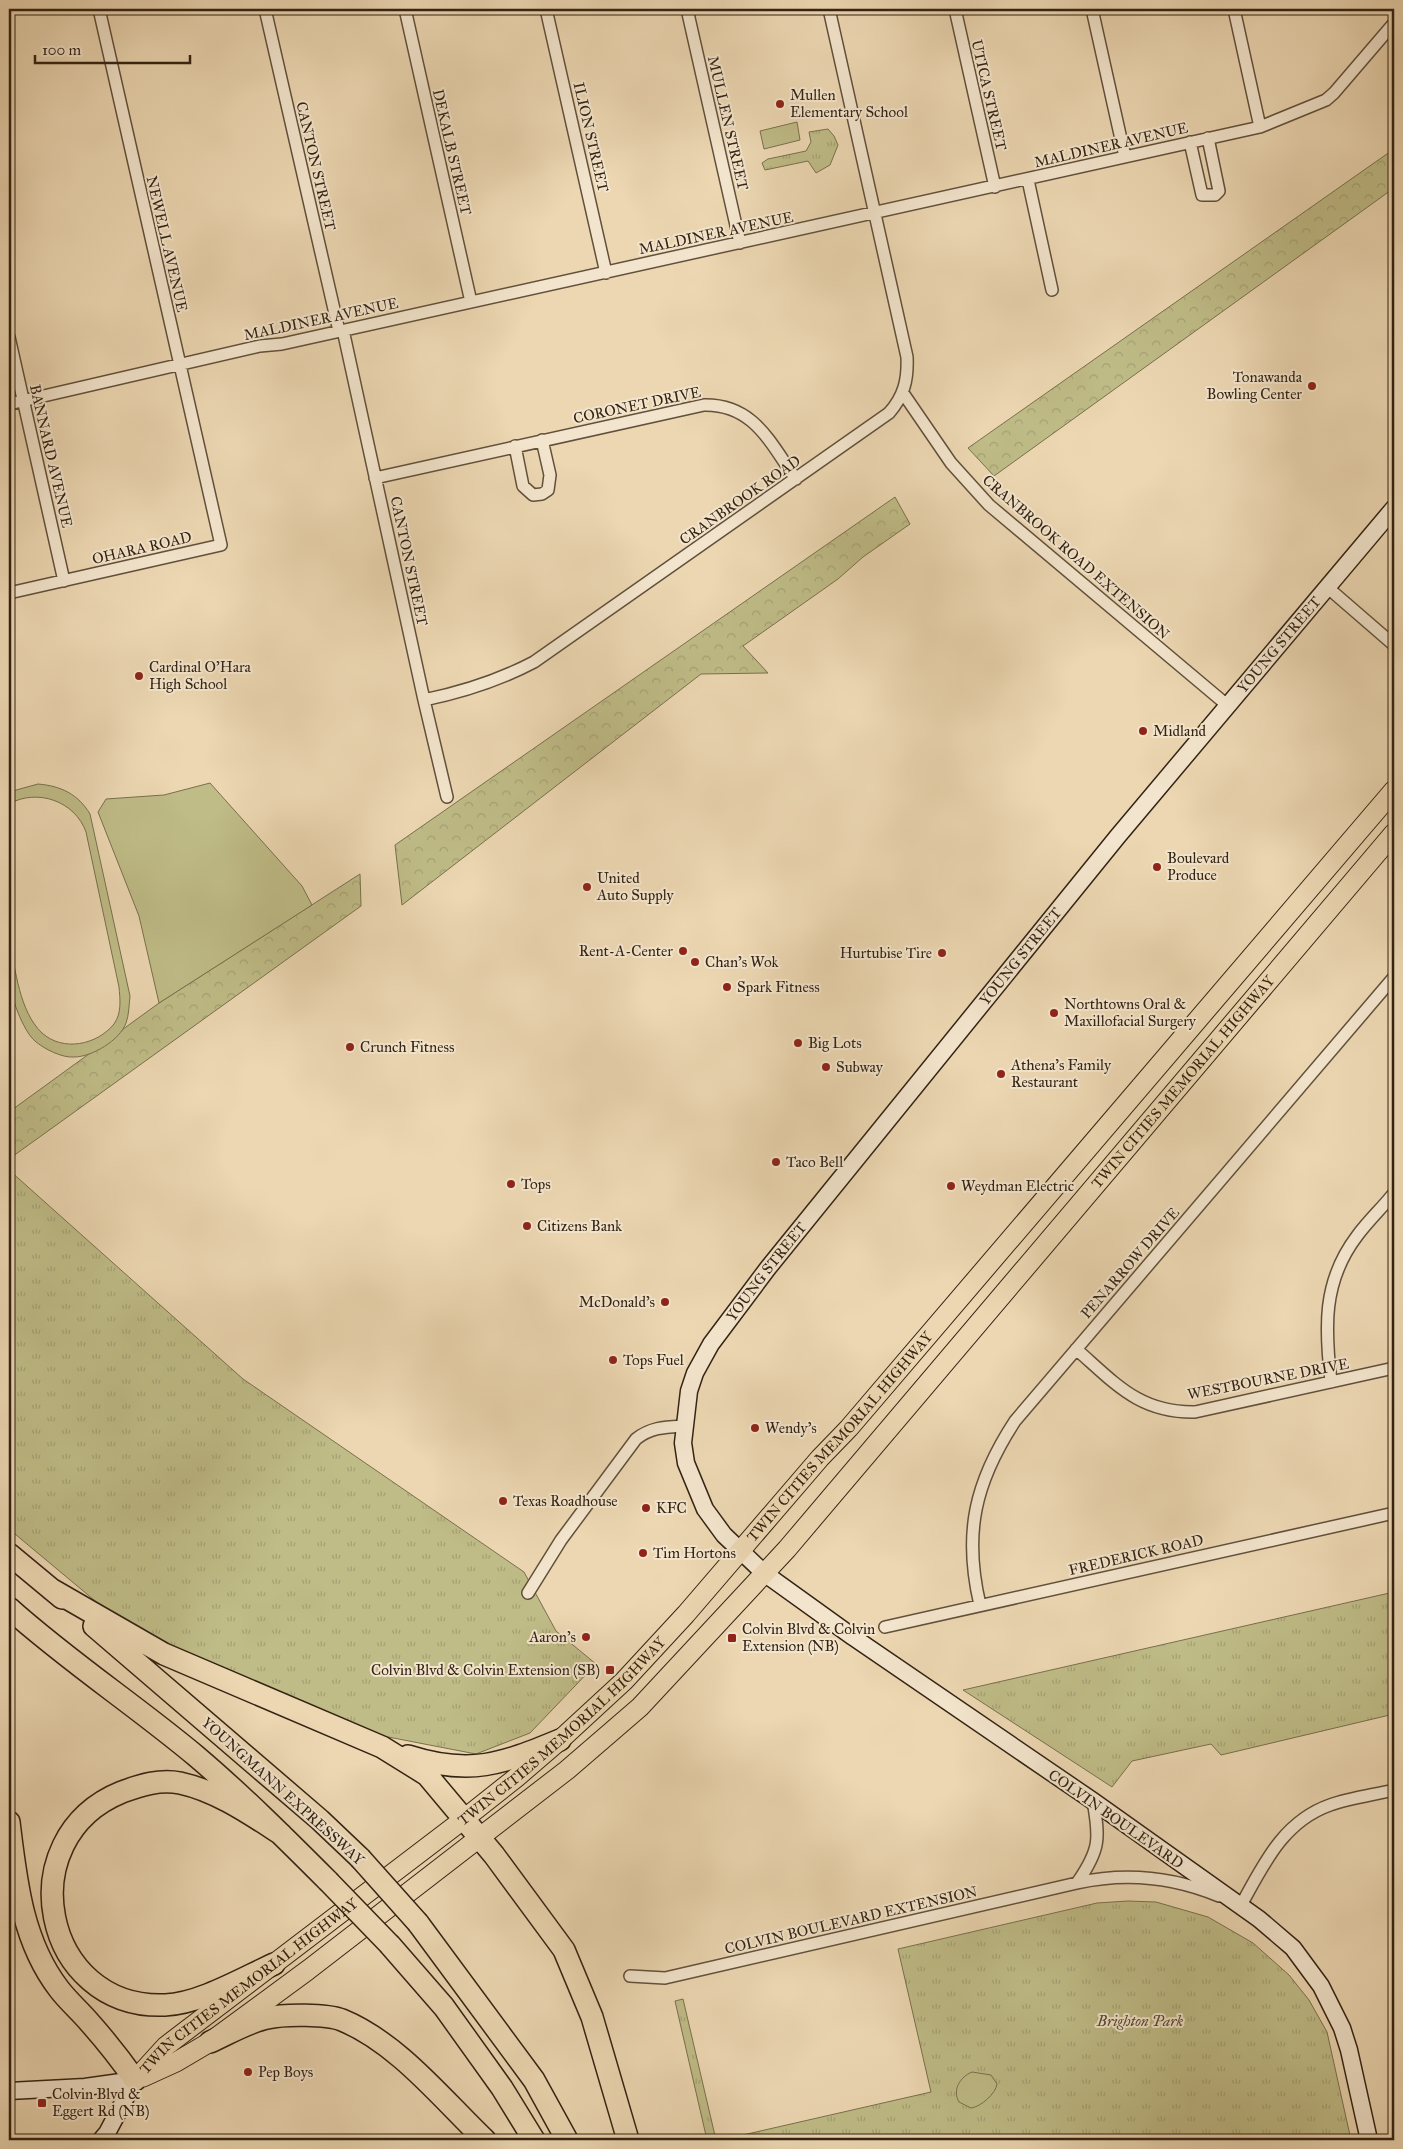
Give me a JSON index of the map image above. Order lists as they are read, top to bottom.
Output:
{
  "streets": {
    "highway": ["YOUNGMANN EXPRESSWAY"],
    "main road": ["TWIN CITIES MEMORIAL HIGHWAY"],
    "street": [
      "UTICA STREET",
      "MULLEN STREET",
      "ILION STREET",
      "MALDINER AVENUE",
      "DEKALB STREET",
      "CANTON STREET",
      "NEWELL AVENUE",
      "CORONET DRIVE",
      "BANNARD AVENUE",
      "CRANBROOK ROAD",
      "OHARA ROAD",
      "CRANBROOK ROAD EXTENSION",
      "YOUNG STREET",
      "PENARROW DRIVE",
      "WESTBOURNE DRIVE",
      "FREDERICK ROAD",
      "COLVIN BOULEVARD",
      "COLVIN BOULEVARD EXTENSION"
    ]
  },
  "crossings": [
    ["UTICA STREET", "MALDINER AVENUE"],
    ["MULLEN STREET", "MALDINER AVENUE"],
    ["ILION STREET", "MALDINER AVENUE"],
    ["MALDINER AVENUE", "DEKALB STREET"],
    ["MALDINER AVENUE", "CANTON STREET"],
    ["MALDINER AVENUE", "NEWELL AVENUE"],
    ["MALDINER AVENUE", "BANNARD AVENUE"],
    ["MALDINER AVENUE", "CRANBROOK ROAD"],
    ["CANTON STREET", "CORONET DRIVE"],
    ["CANTON STREET", "CRANBROOK ROAD"],
    ["NEWELL AVENUE", "OHARA ROAD"],
    ["CORONET DRIVE", "CRANBROOK ROAD"],
    ["BANNARD AVENUE", "OHARA ROAD"],
    ["CRANBROOK ROAD", "CRANBROOK ROAD EXTENSION"],
    ["CRANBROOK ROAD EXTENSION", "YOUNG STREET"],
    ["YOUNG STREET", "TWIN CITIES MEMORIAL HIGHWAY"],
    ["YOUNG STREET", "COLVIN BOULEVARD"],
    ["TWIN CITIES MEMORIAL HIGHWAY", "COLVIN BOULEVARD"],
    ["PENARROW DRIVE", "WESTBOURNE DRIVE"],
    ["PENARROW DRIVE", "FREDERICK ROAD"],
    ["COLVIN BOULEVARD", "COLVIN BOULEVARD EXTENSION"]
  ],
  "parks": ["Brighton Park"],
  "places": {
    "other": [
      "Mullen Elementary School",
      "Tonawanda Bowling Center",
      "Cardinal O'Hara High School",
      "Midland",
      "Boulevard Produce",
      "United Auto Supply",
      "Rent-A-Center",
      "Hurtubise Tire",
      "Chan's Wok",
      "Spark Fitness",
      "Northtowns Oral & Maxillofacial Surgery",
      "Big Lots",
      "Crunch Fitness",
      "Subway",
      "Athena's Family Restaurant",
      "Taco Bell",
      "Tops",
      "Weydman Electric",
      "Citizens Bank",
      "McDonald's",
      "Tops Fuel",
      "Wendy's",
      "Texas Roadhouse",
      "KFC",
      "Tim Hortons",
      "Aaron's",
      "Pep Boys"
    ],
    "transit": ["Colvin Blvd & Colvin Extension (NB)", "Colvin Blvd & Colvin Extension (SB)", "Colvin Blvd & Eggert Rd (NB)"]
  },
  "scale_bar": "100 m"
}
